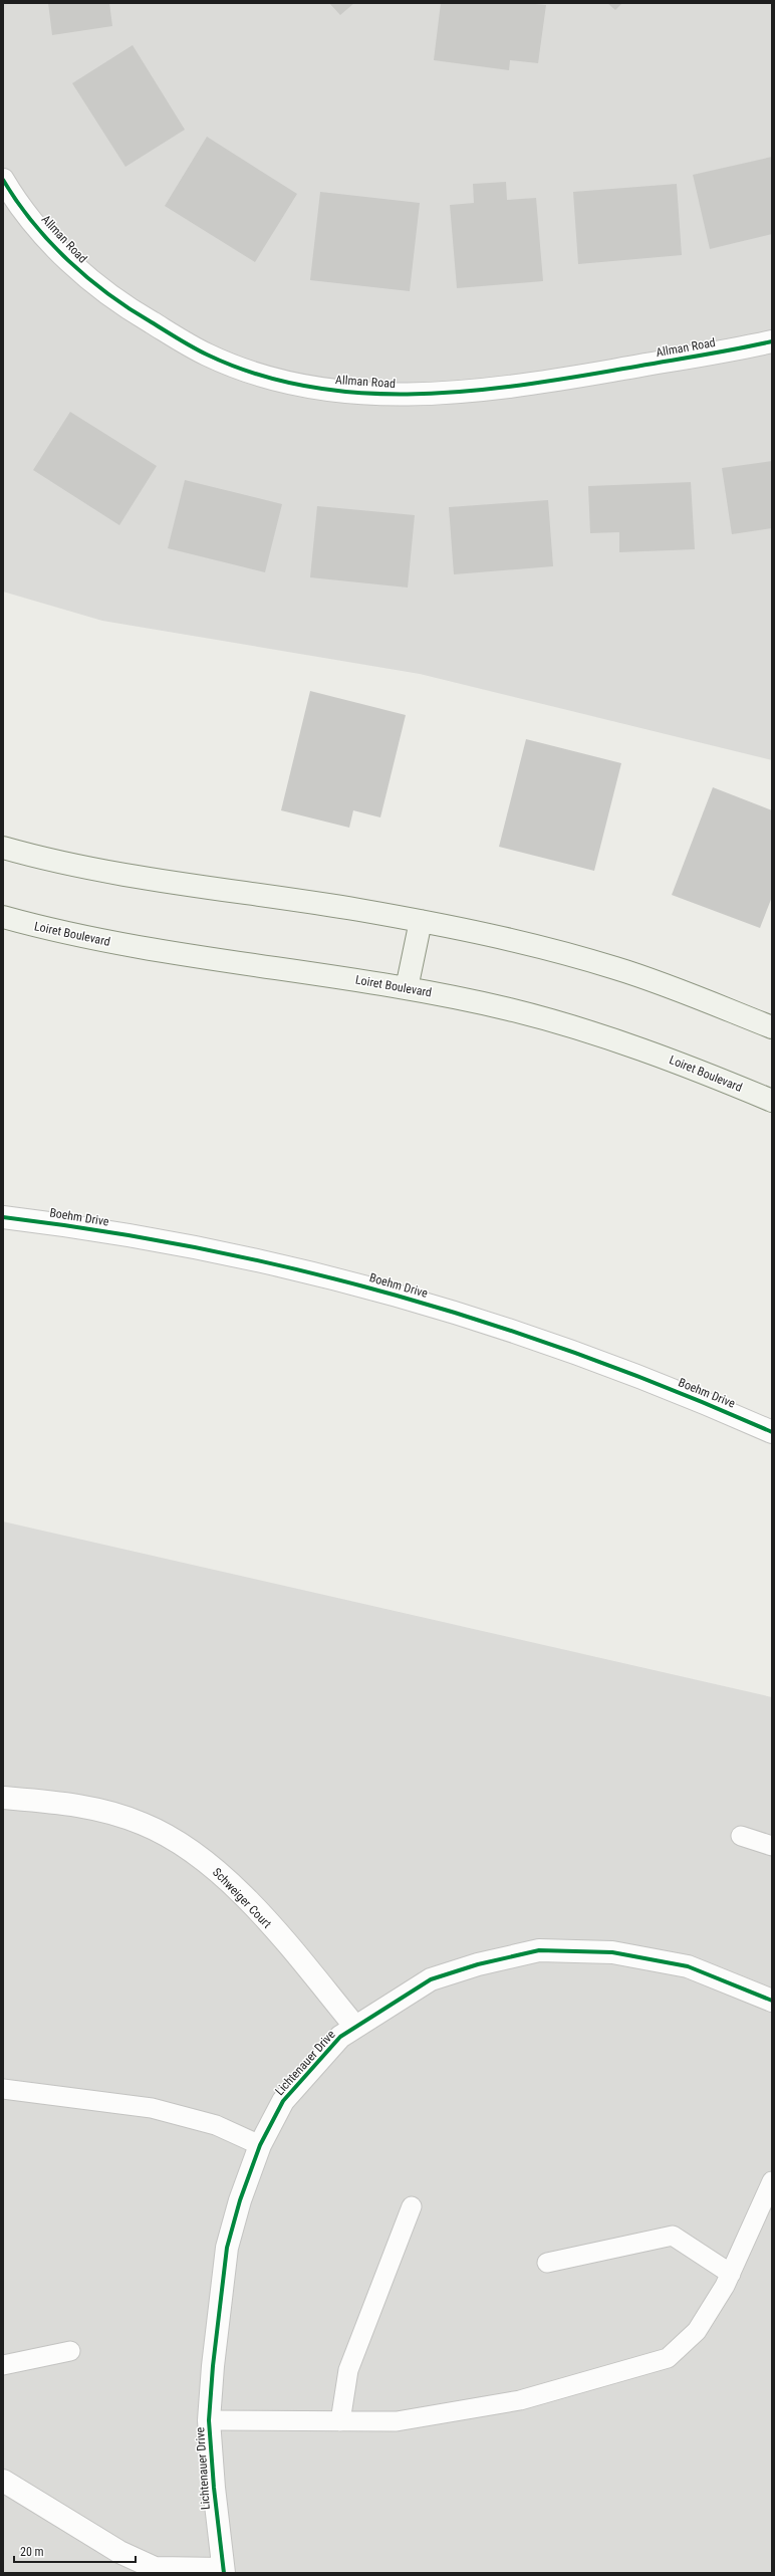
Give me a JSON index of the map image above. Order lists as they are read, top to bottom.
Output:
{
  "streets": {
    "street": [
      "Allman Road",
      "Loiret Boulevard",
      "Boehm Drive",
      "Schweiger Court",
      "Lichtenauer Drive"
    ]
  },
  "crossings": [
    ["Schweiger Court", "Lichtenauer Drive"]
  ],
  "scale_bar": "20 m"
}
